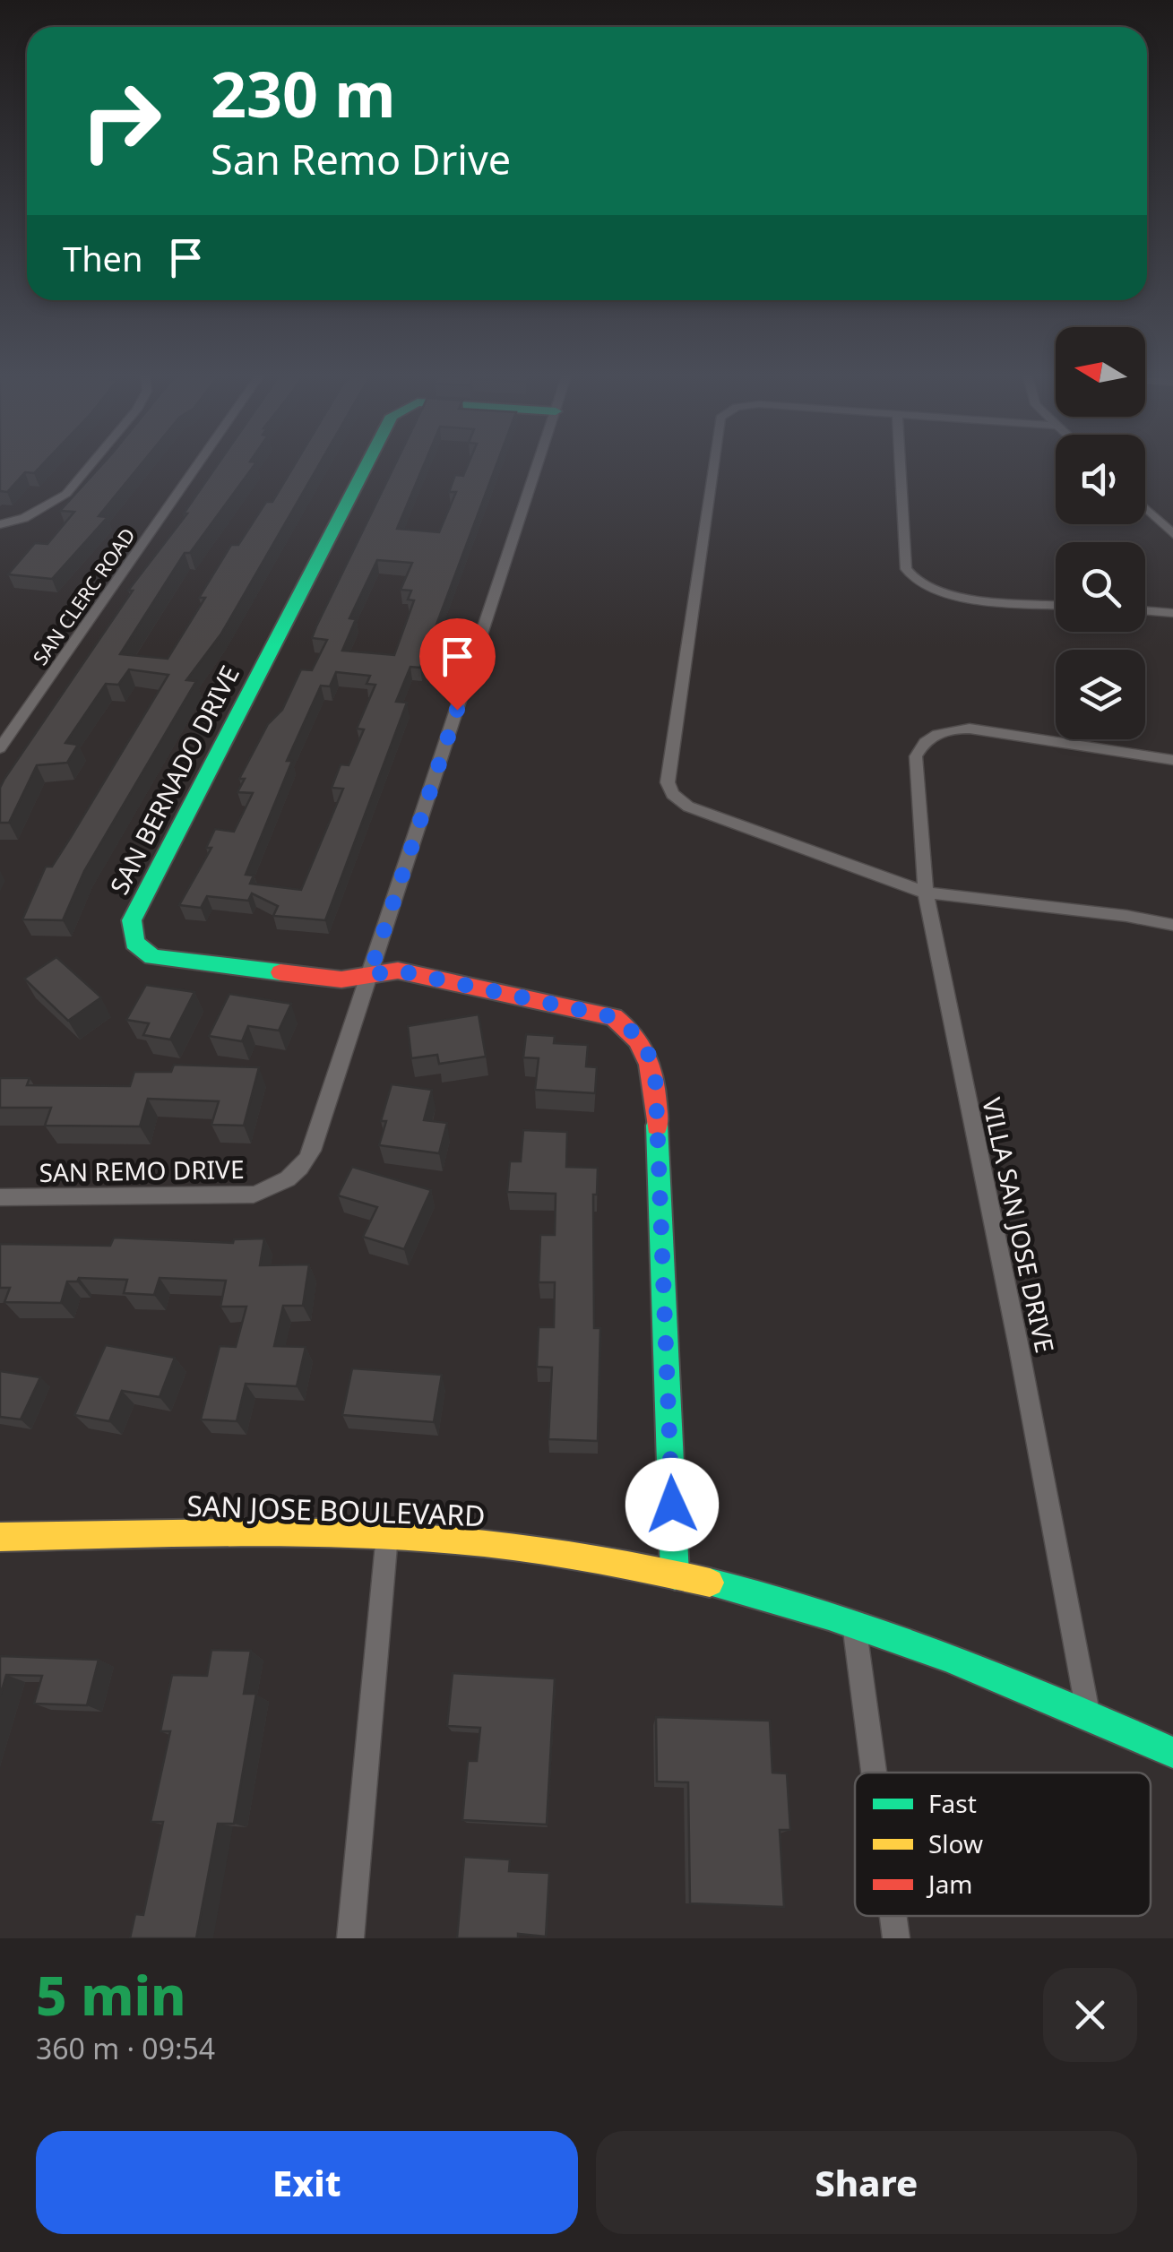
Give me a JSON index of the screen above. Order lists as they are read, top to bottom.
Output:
{
  "streets": {
    "street": [
      "SAN CLERC ROAD",
      "SAN BERNADO DRIVE",
      "SAN REMO DRIVE",
      "VILLA SAN JOSE DRIVE",
      "SAN JOSE BOULEVARD"
    ]
  },
  "crossings": [
    ["SAN BERNADO DRIVE", "SAN REMO DRIVE"],
    ["SAN BERNADO DRIVE", "SAN JOSE BOULEVARD"],
    ["VILLA SAN JOSE DRIVE", "SAN JOSE BOULEVARD"]
  ],
  "legend": ["Fast", "Slow", "Jam"],
  "north": "left",
  "page": {
    "turn": ["230 m", "San Remo Drive"],
    "then": "Then",
    "heading": ["5 min", "360 m · 09:54"],
    "buttons": ["Exit", "Share"]
  }
}
